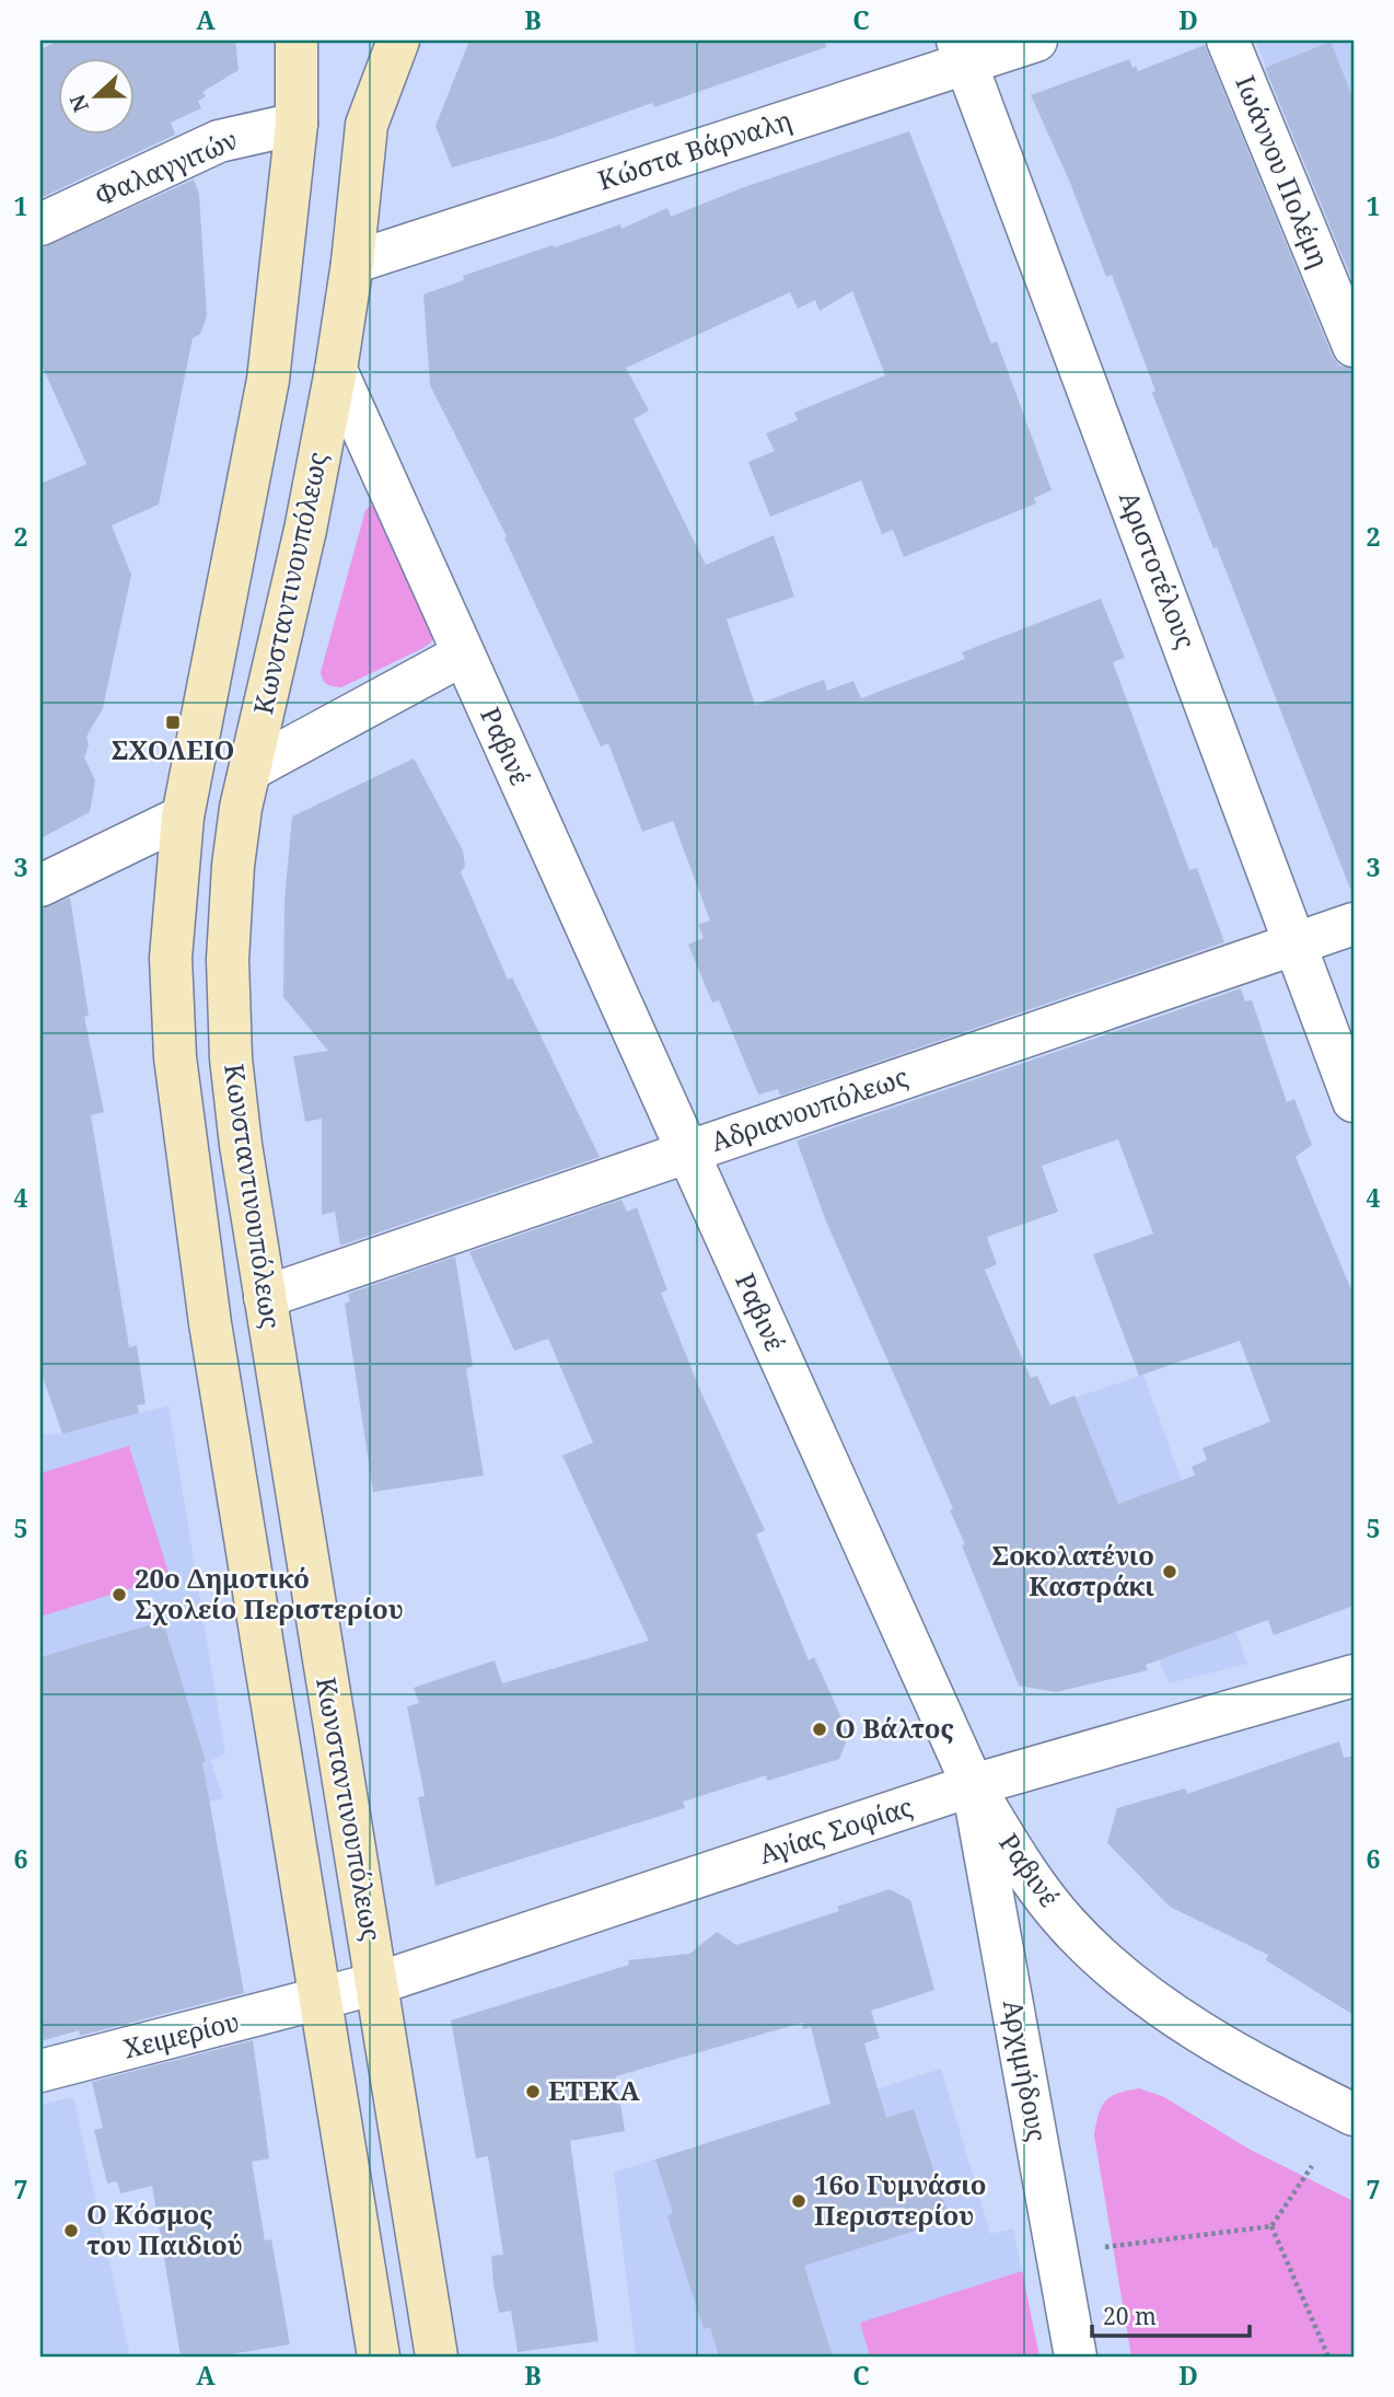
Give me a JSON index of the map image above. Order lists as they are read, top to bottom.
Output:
{
  "streets": {
    "main road": ["Κωνσταντινουπόλεως"],
    "street": [
      "Κώστα Βάρναλη",
      "Φαλαγγιτών",
      "Ιωάννου Πολέμη",
      "Αριστοτέλους",
      "Ραβινέ",
      "Αδριανουπόλεως",
      "Αγίας Σοφίας",
      "Χειμερίου",
      "Αρχιμήδους"
    ]
  },
  "crossings": [
    ["Κώστα Βάρναλη", "Αριστοτέλους"],
    ["Κώστα Βάρναλη", "Κωνσταντινουπόλεως"],
    ["Φαλαγγιτών", "Κωνσταντινουπόλεως"],
    ["Αριστοτέλους", "Αδριανουπόλεως"],
    ["Κωνσταντινουπόλεως", "Ραβινέ"],
    ["Κωνσταντινουπόλεως", "Αδριανουπόλεως"],
    ["Κωνσταντινουπόλεως", "Αγίας Σοφίας"],
    ["Κωνσταντινουπόλεως", "Χειμερίου"],
    ["Ραβινέ", "Αδριανουπόλεως"],
    ["Ραβινέ", "Αγίας Σοφίας"],
    ["Ραβινέ", "Αρχιμήδους"],
    ["Αγίας Σοφίας", "Χειμερίου"],
    ["Αγίας Σοφίας", "Αρχιμήδους"]
  ],
  "places": {
    "transit": ["ΣΧΟΛΕΙΟ"],
    "other": [
      "Σοκολατένιο Καστράκι",
      "20ο Δημοτικό Σχολείο Περιστερίου",
      "Ο Βάλτος",
      "ΕΤΕΚΑ",
      "16ο Γυμνάσιο Περιστερίου",
      "Ο Κόσμος του Παιδιού"
    ]
  },
  "scale_bar": "20 m",
  "north": "left",
  "grid": {
    "columns": [
      "A",
      "B",
      "C",
      "D"
    ],
    "rows": [
      "1",
      "2",
      "3",
      "4",
      "5",
      "6",
      "7"
    ]
  }
}
